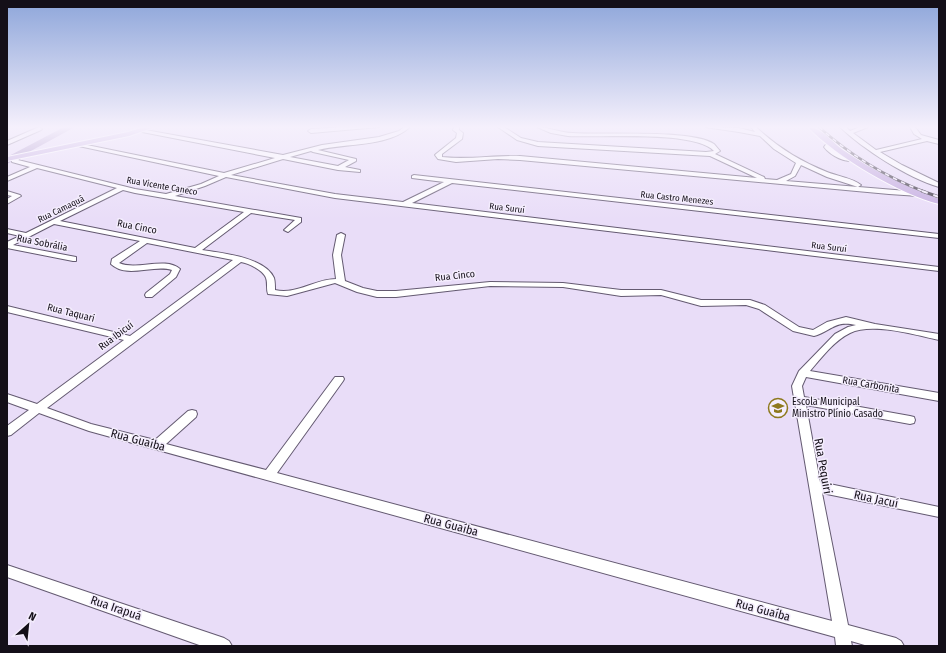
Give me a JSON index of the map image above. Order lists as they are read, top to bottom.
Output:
{
  "streets": {
    "street": [
      "Rua Vicente Caneco",
      "Rua Castro Menezes",
      "Rua Suruí",
      "Rua Camaquã",
      "Rua Cinco",
      "Rua Sobrália",
      "Rua Taquari",
      "Rua Ibicuí",
      "Rua Carbonita",
      "Rua Guaíba",
      "Rua Pequiri",
      "Rua Jacuí",
      "Rua Irapuá"
    ]
  },
  "crossings": [
    ["Rua Vicente Caneco", "Rua Camaquã"],
    ["Rua Camaquã", "Rua Cinco"],
    ["Rua Camaquã", "Rua Sobrália"],
    ["Rua Cinco", "Rua Ibicuí"],
    ["Rua Cinco", "Rua Pequiri"],
    ["Rua Taquari", "Rua Ibicuí"],
    ["Rua Ibicuí", "Rua Guaíba"],
    ["Rua Carbonita", "Rua Pequiri"],
    ["Rua Guaíba", "Rua Pequiri"],
    ["Rua Pequiri", "Rua Jacuí"]
  ],
  "places": {
    "school or university": ["Escola Municipal Ministro Plínio Casado"]
  },
  "north": "top right"
}
